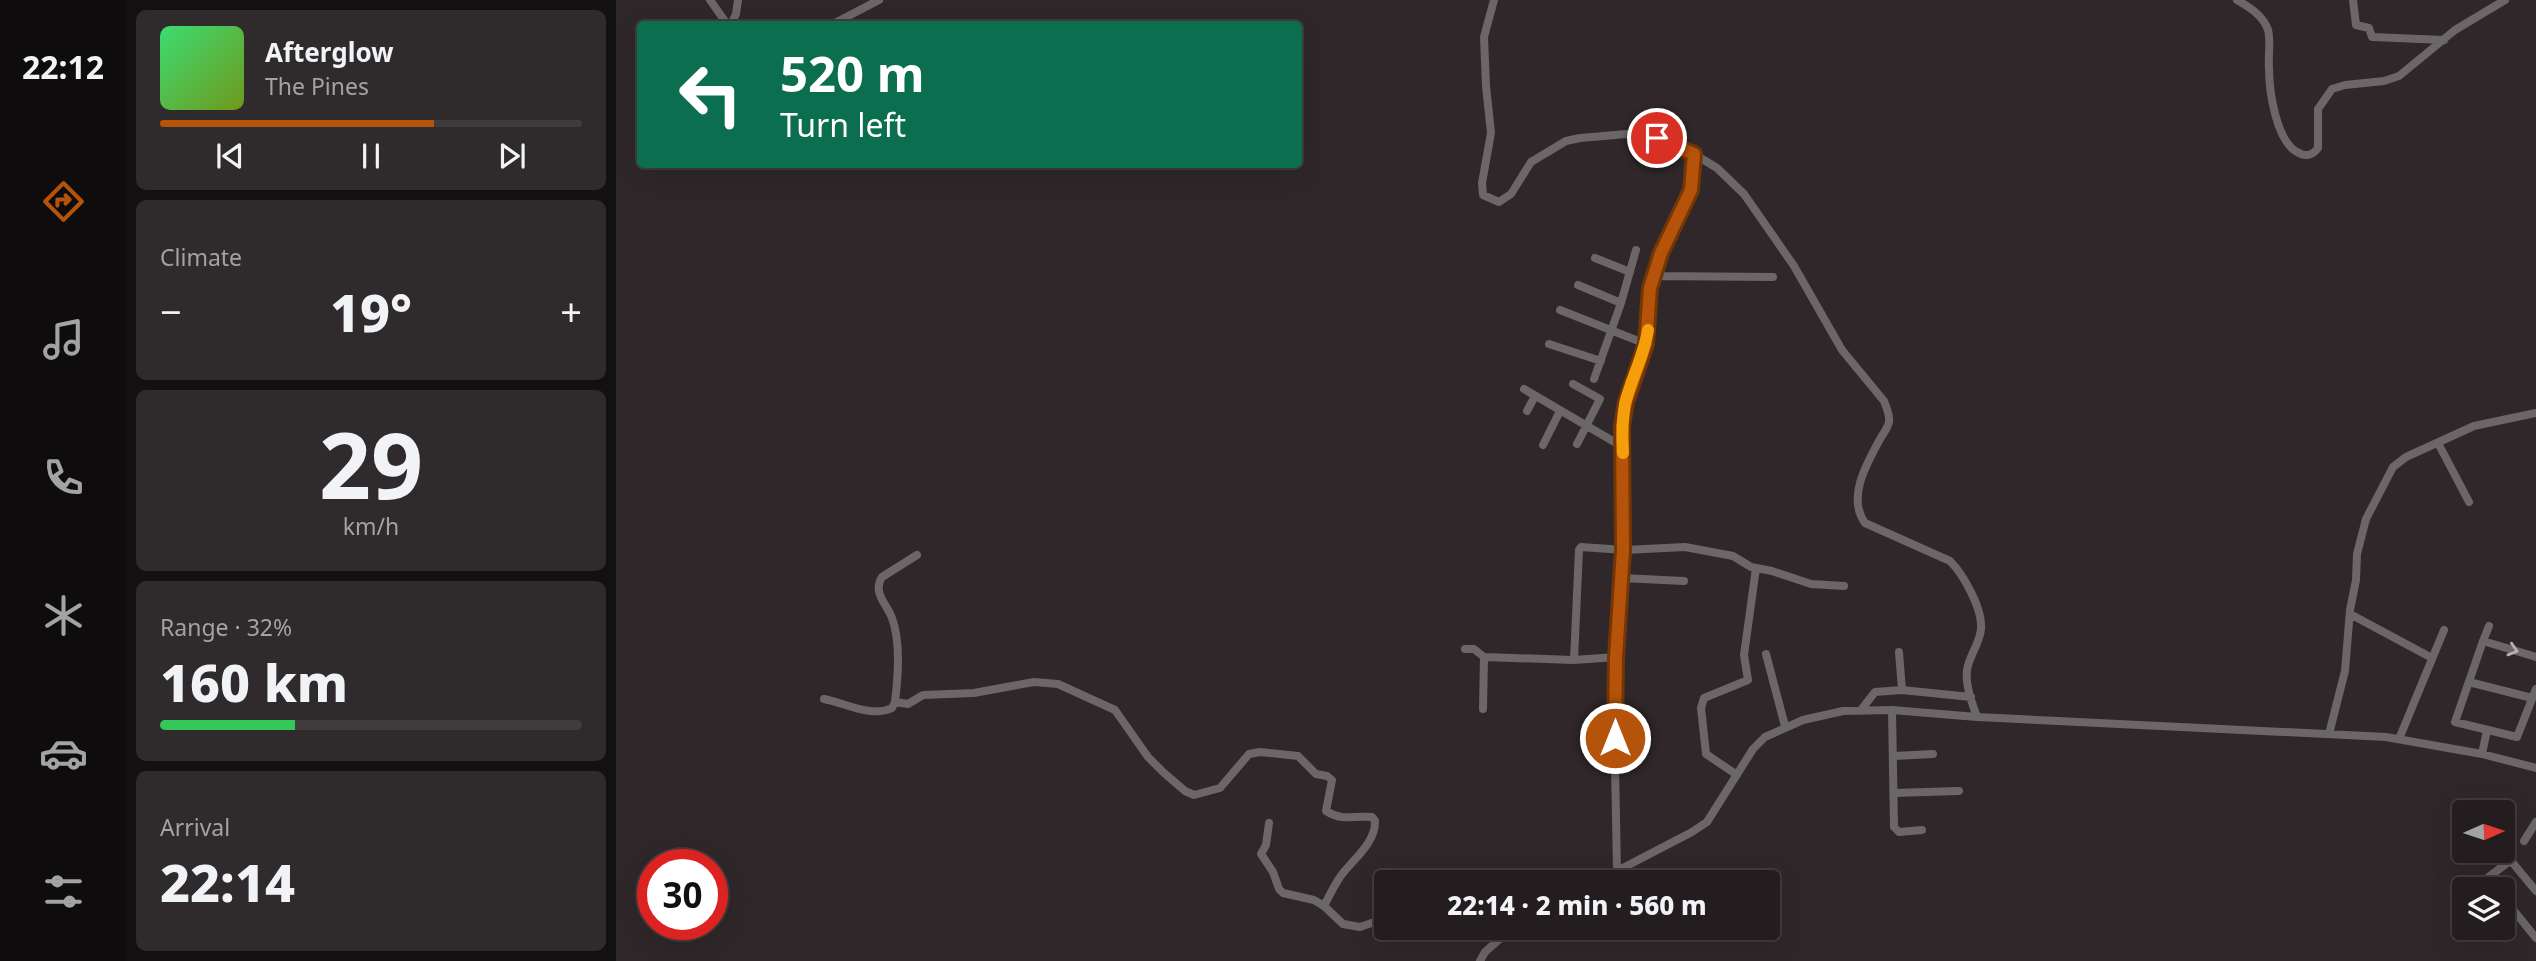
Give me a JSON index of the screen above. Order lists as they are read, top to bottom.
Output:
{
  "north": "right",
  "page": {
    "tabs": "22:12",
    "turn": ["520 m", "Turn left"],
    "song": ["Afterglow", "The Pines"],
    "tile": [
      "Climate",
      ["29", "km/h"],
      ["Range · 32%", "160 km"],
      ["Arrival", "22:14"]
    ],
    "heat": ["−", "19°", "+"],
    "limit": "30",
    "trip": "22:14 · 2 min · 560 m"
  }
}
